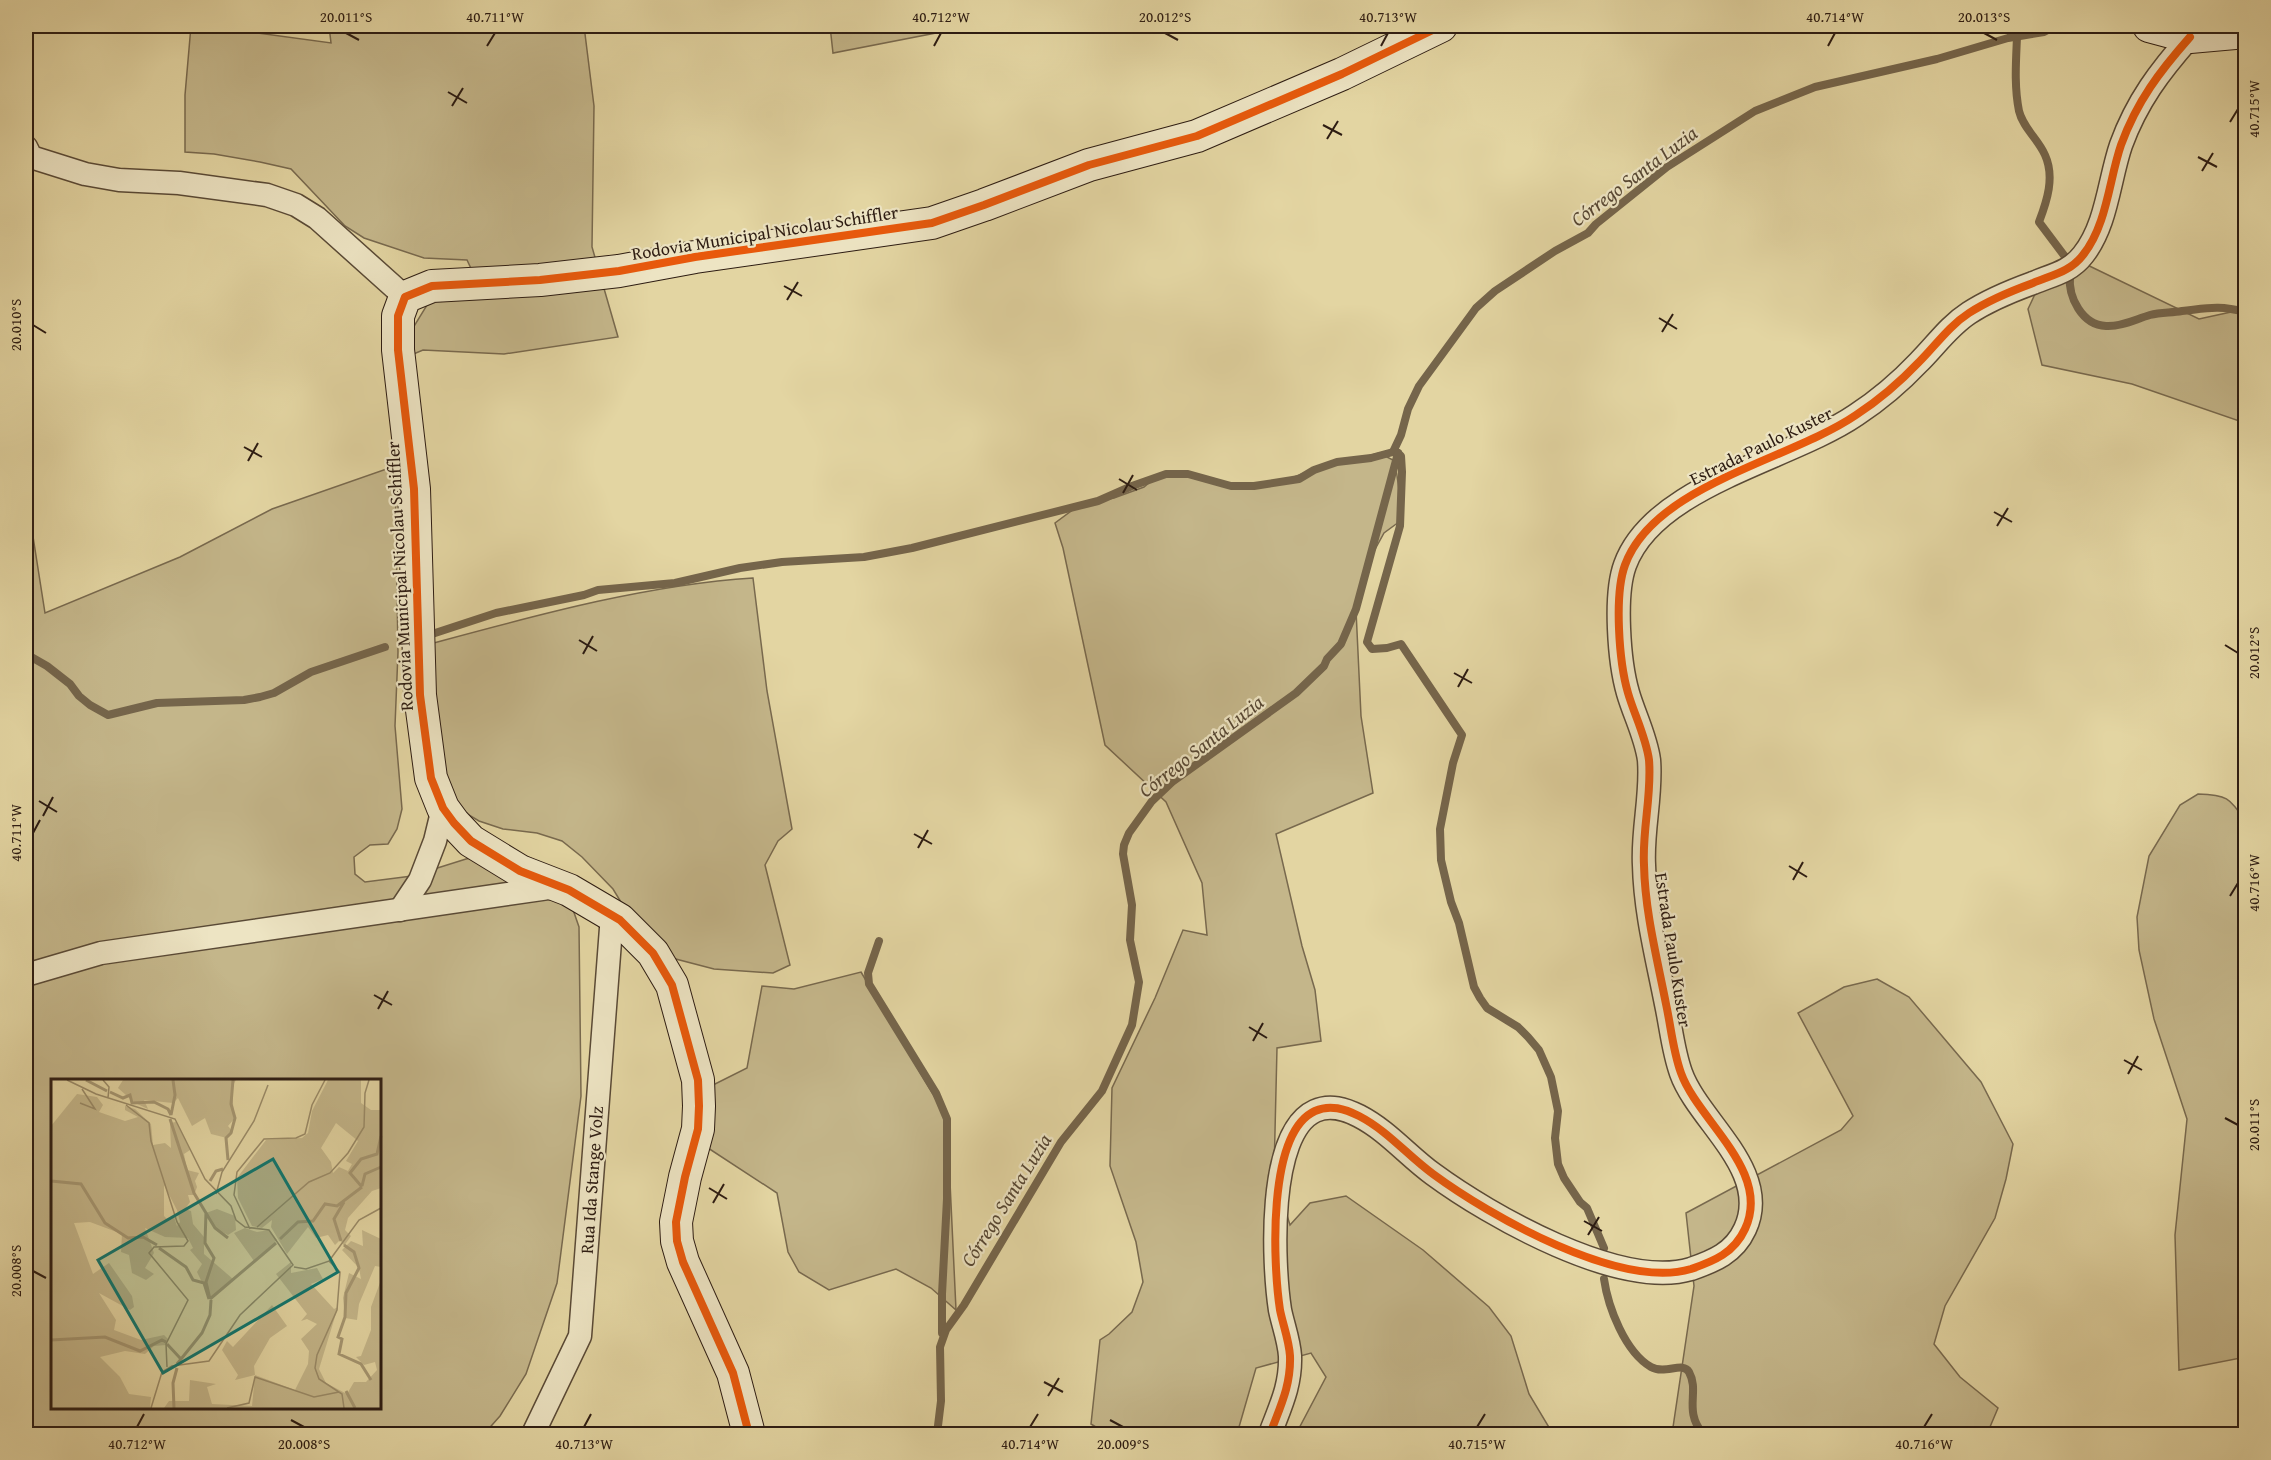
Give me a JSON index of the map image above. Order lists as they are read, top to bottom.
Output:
{
  "streets": {
    "street": ["Rodovia Municipal Nicolau Schiffler", "Estrada Paulo Kuster", "Rua Ida Stange Volz"]
  },
  "crossings": [
    ["Rodovia Municipal Nicolau Schiffler", "Rua Ida Stange Volz"]
  ],
  "water": ["Córrego Santa Luzia"],
  "coordinates": [
    "20.011°S",
    "40.711°W",
    "40.712°W",
    "20.012°S",
    "40.713°W",
    "40.714°W",
    "20.013°S",
    "40.715°W",
    "20.010°S",
    "40.716°W",
    "20.008°S",
    "20.009°S"
  ]
}
